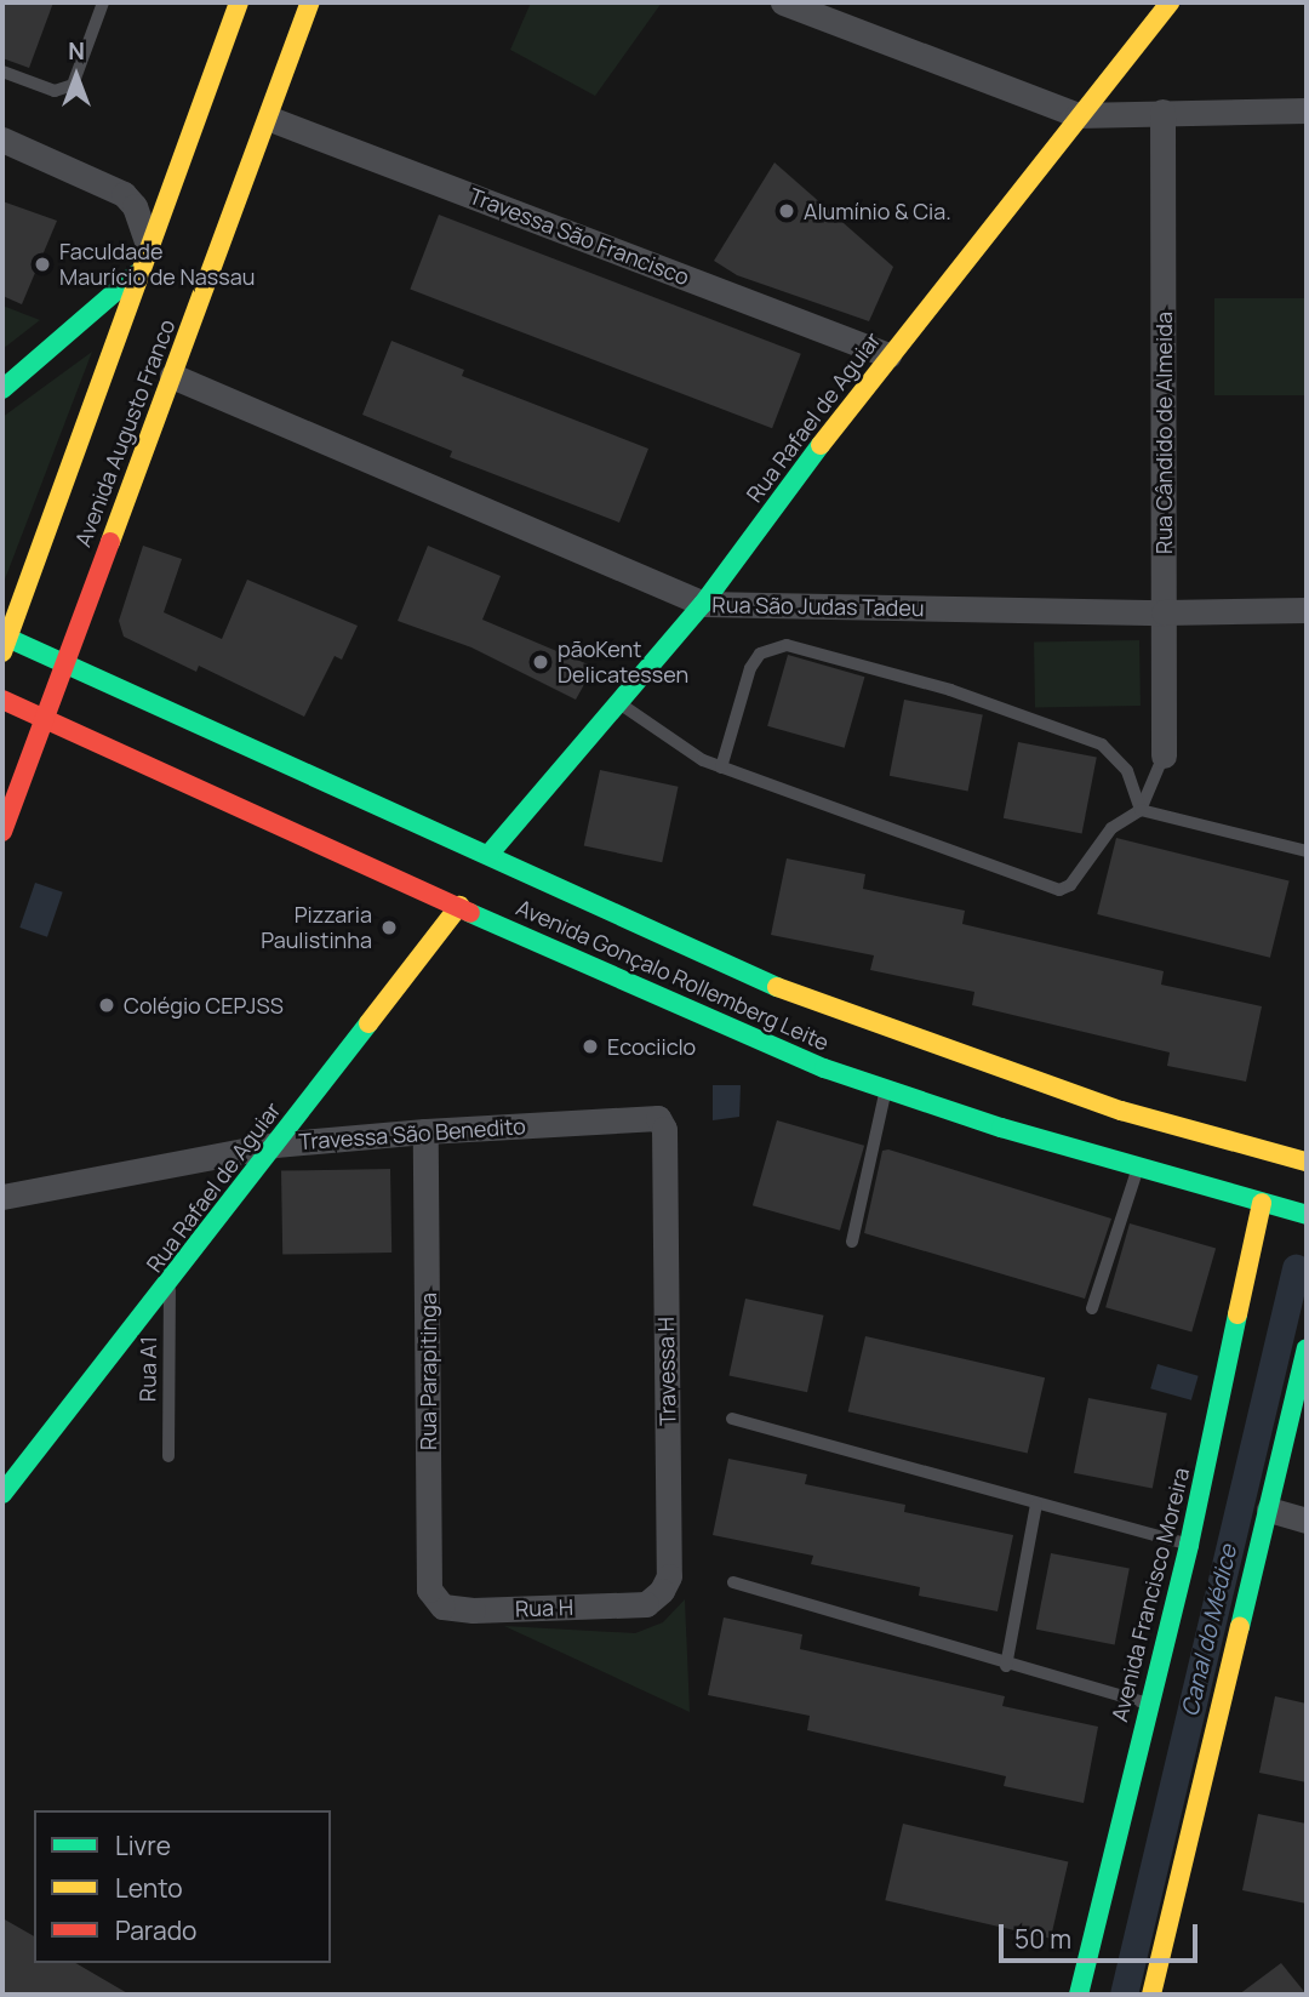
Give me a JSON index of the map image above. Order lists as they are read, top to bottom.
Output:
{
  "streets": {
    "main road": [
      "Rua Rafael de Aguiar",
      "Avenida Augusto Franco",
      "Avenida Gonçalo Rollemberg Leite",
      "Avenida Francisco Moreira"
    ],
    "street": [
      "Travessa São Francisco",
      "Rua Cândido de Almeida",
      "Rua São Judas Tadeu",
      "Travessa São Benedito",
      "Rua Parapitinga",
      "Travessa H",
      "Rua H"
    ],
    "lane": ["Rua A1"]
  },
  "crossings": [
    ["Travessa São Francisco", "Rua Rafael de Aguiar"],
    ["Travessa São Francisco", "Avenida Augusto Franco"],
    ["Rua Rafael de Aguiar", "Rua São Judas Tadeu"],
    ["Rua Rafael de Aguiar", "Avenida Gonçalo Rollemberg Leite"],
    ["Rua Rafael de Aguiar", "Travessa São Benedito"],
    ["Rua Rafael de Aguiar", "Rua A1"],
    ["Avenida Augusto Franco", "Rua São Judas Tadeu"],
    ["Avenida Augusto Franco", "Avenida Gonçalo Rollemberg Leite"],
    ["Rua Cândido de Almeida", "Rua São Judas Tadeu"],
    ["Avenida Gonçalo Rollemberg Leite", "Avenida Francisco Moreira"],
    ["Travessa São Benedito", "Rua Parapitinga"],
    ["Travessa São Benedito", "Travessa H"],
    ["Rua Parapitinga", "Rua H"],
    ["Travessa H", "Rua H"]
  ],
  "water": ["Canal do Médice"],
  "places": [
    "Alumínio & Cia.",
    "Faculdade Maurício de Nassau",
    "pãoKent Delicatessen",
    "Pizzaria Paulistinha",
    "Colégio CEPJSS",
    "Ecociiclo"
  ],
  "legend": ["Livre", "Lento", "Parado"],
  "scale_bar": "50 m",
  "north": "top"
}
